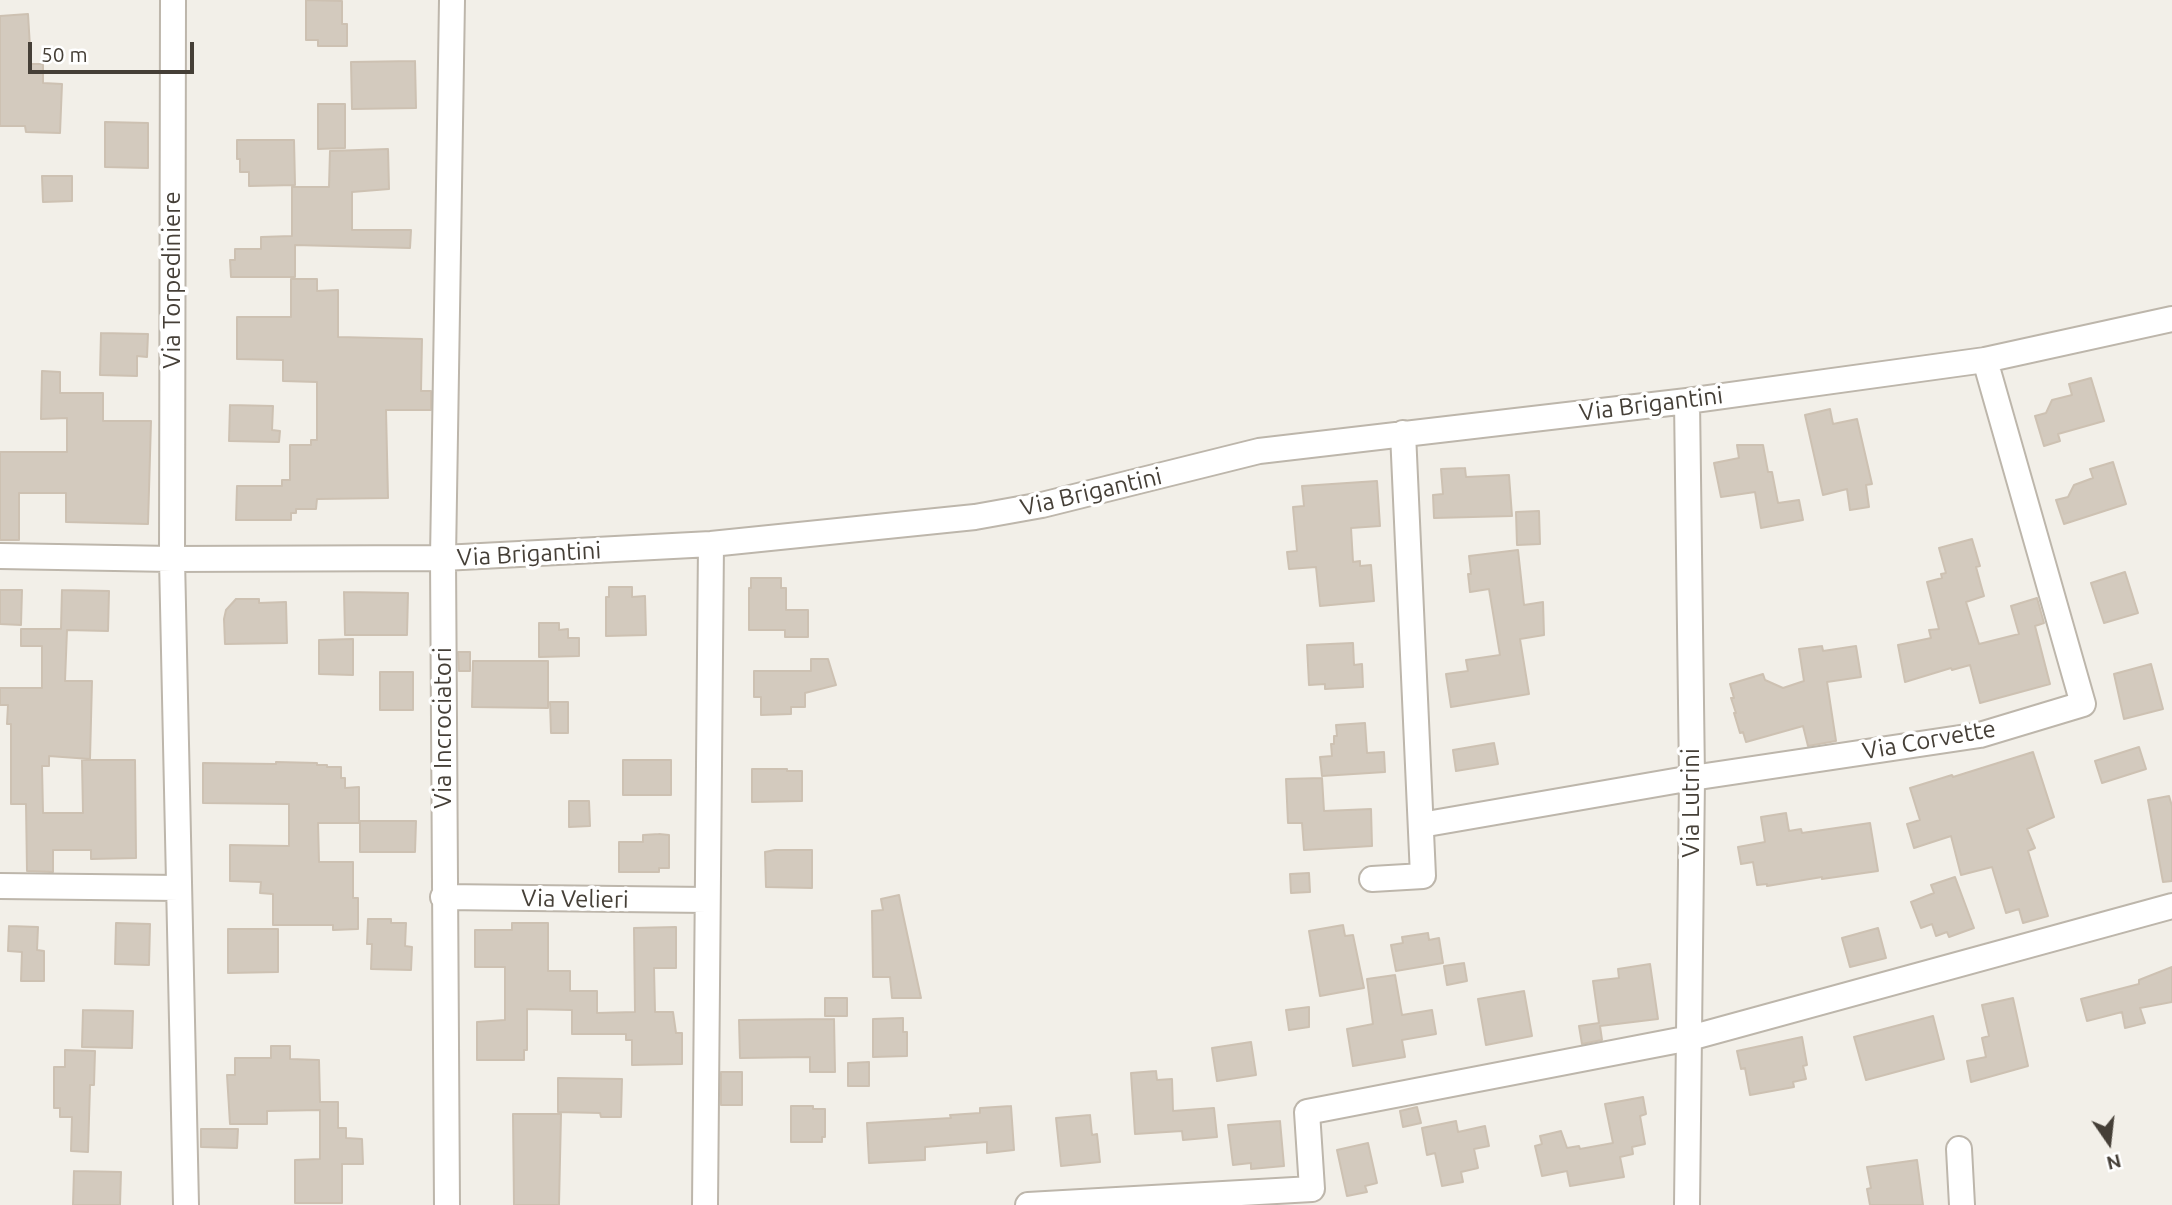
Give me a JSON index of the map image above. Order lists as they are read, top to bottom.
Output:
{
  "streets": {
    "street": [
      "Via Torpediniere",
      "Via Brigantini",
      "Via Incrociatori",
      "Via Corvette",
      "Via Lutrini",
      "Via Velieri"
    ]
  },
  "crossings": [
    ["Via Torpediniere", "Via Brigantini"],
    ["Via Brigantini", "Via Incrociatori"],
    ["Via Brigantini", "Via Corvette"],
    ["Via Brigantini", "Via Lutrini"],
    ["Via Incrociatori", "Via Velieri"],
    ["Via Corvette", "Via Lutrini"]
  ],
  "scale_bar": "50 m",
  "north": "bottom"
}
